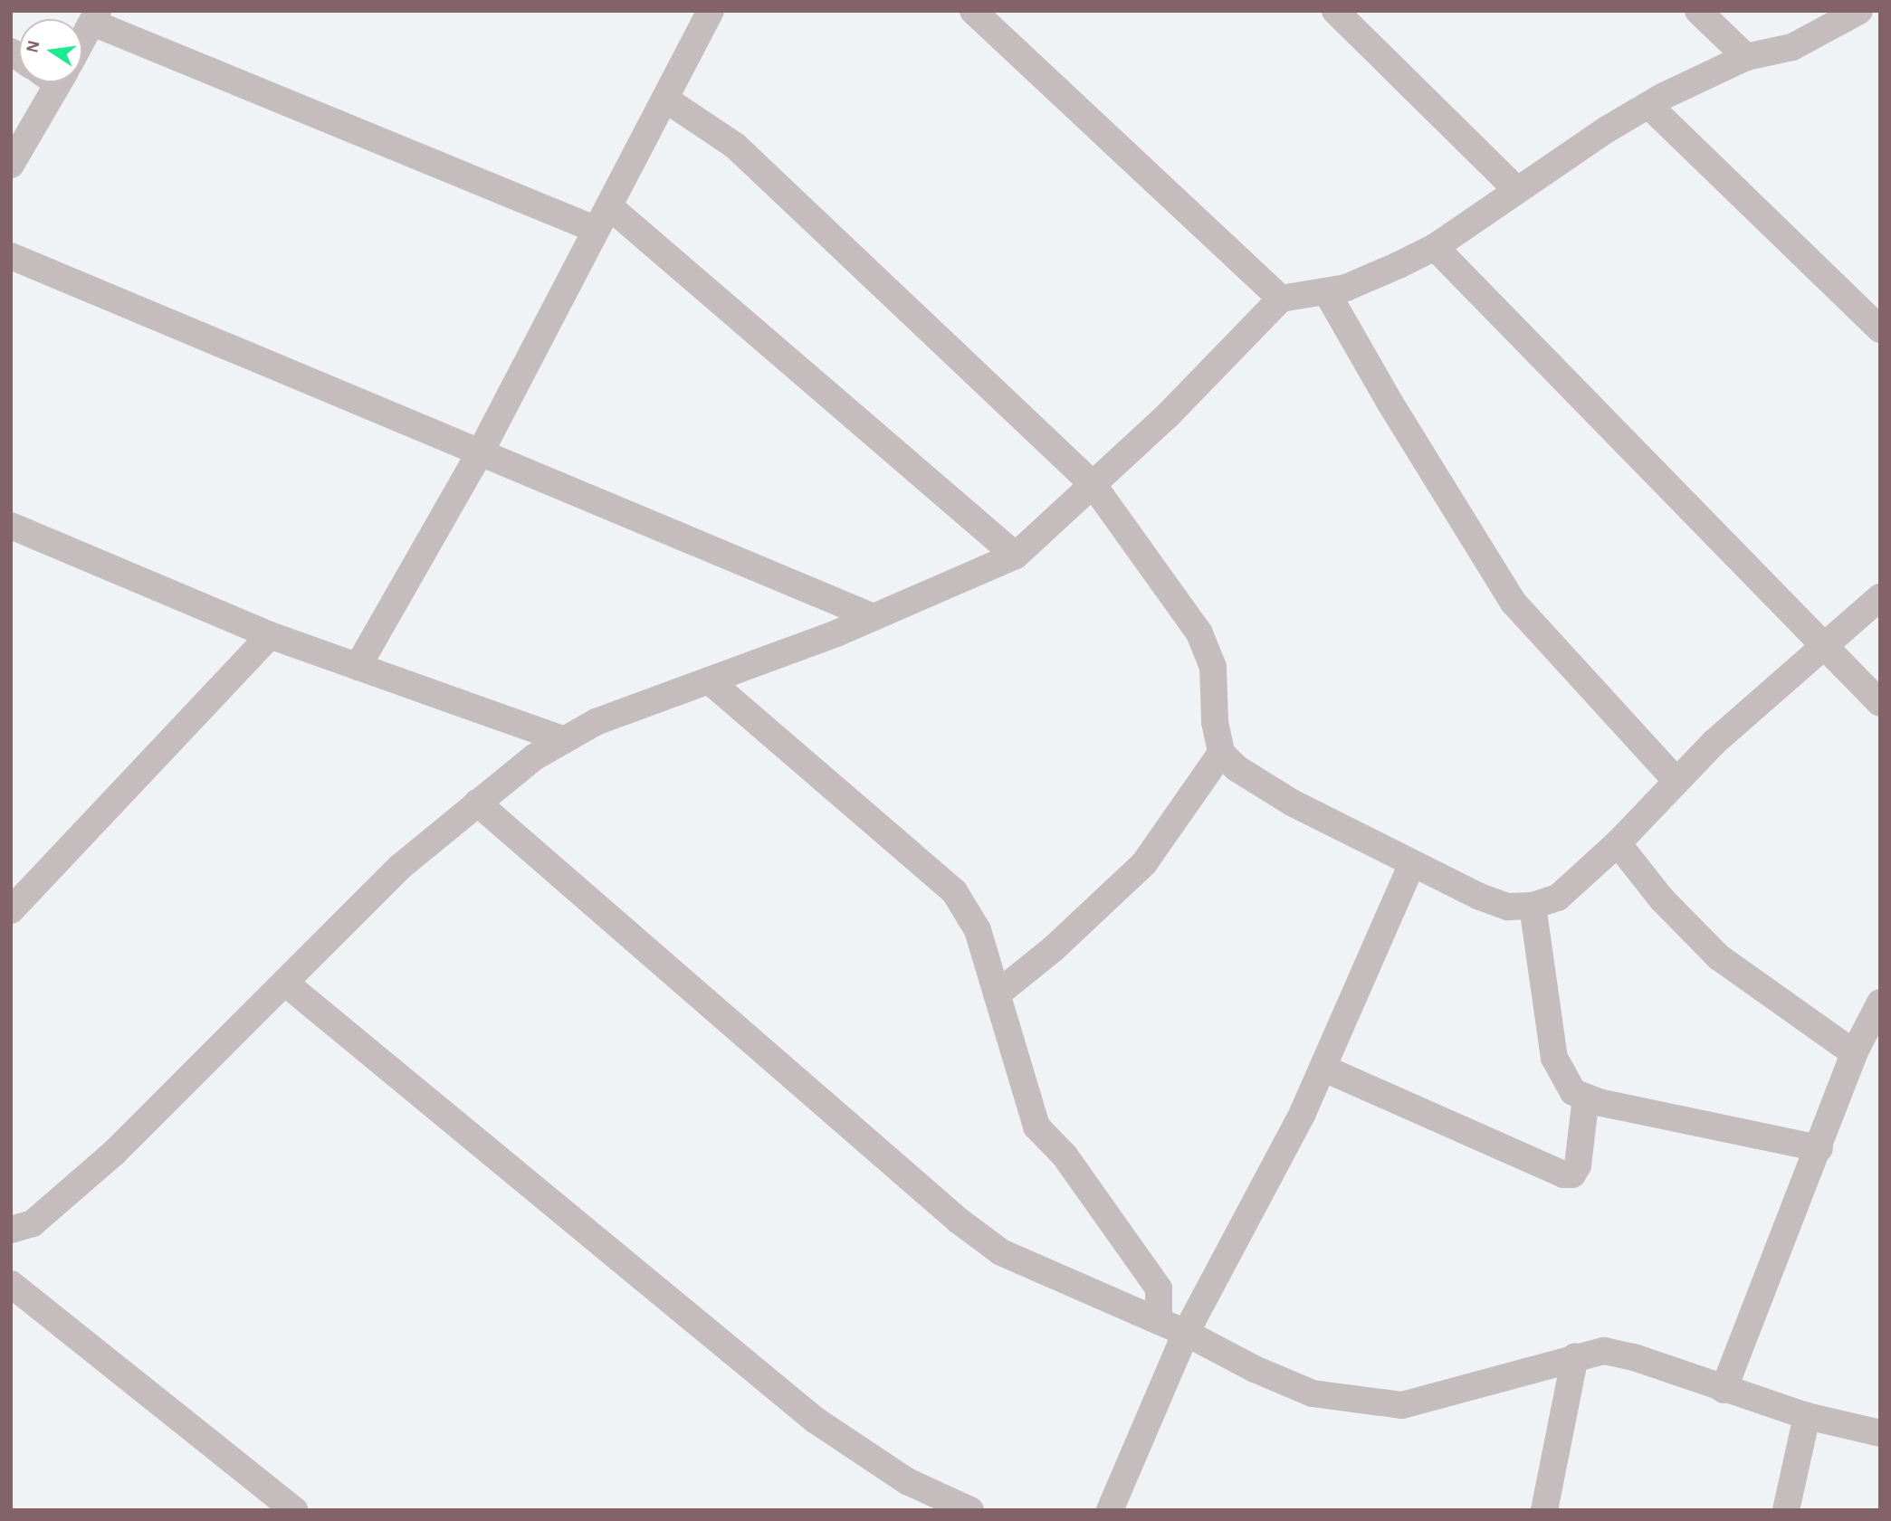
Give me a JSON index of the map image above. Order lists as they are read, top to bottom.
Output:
{
  "north": "left"
}
